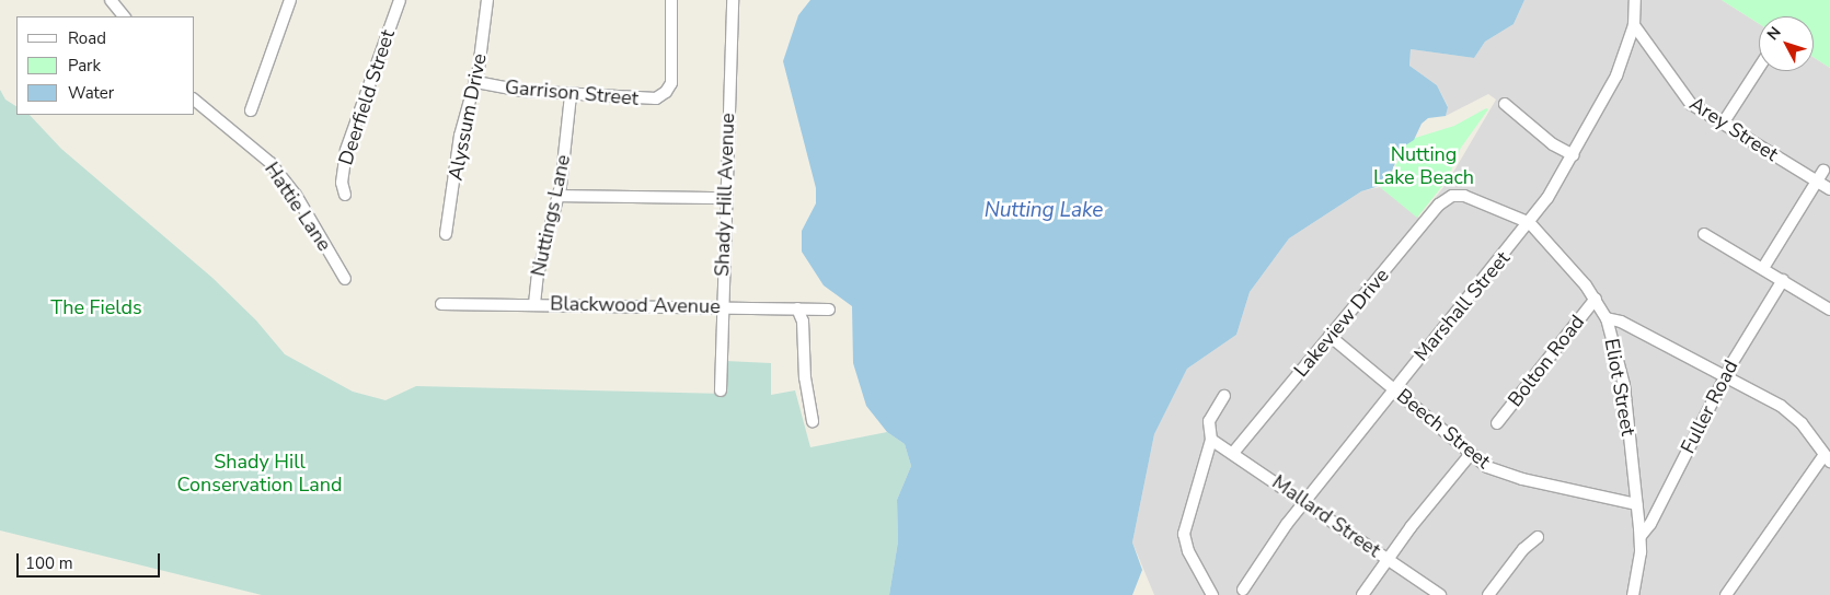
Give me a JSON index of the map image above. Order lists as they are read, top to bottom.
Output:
{
  "streets": {
    "street": [
      "Garrison Street",
      "Deerfield Street",
      "Alyssum Drive",
      "Arey Street",
      "Shady Hill Avenue",
      "Hattie Lane",
      "Nuttings Lane",
      "Blackwood Avenue",
      "Marshall Street",
      "Lakeview Drive",
      "Bolton Road",
      "Eliot Street",
      "Fuller Road",
      "Beech Street",
      "Mallard Street"
    ]
  },
  "crossings": [
    ["Garrison Street", "Alyssum Drive"],
    ["Garrison Street", "Nuttings Lane"],
    ["Arey Street", "Marshall Street"],
    ["Shady Hill Avenue", "Blackwood Avenue"],
    ["Nuttings Lane", "Blackwood Avenue"],
    ["Marshall Street", "Eliot Street"],
    ["Marshall Street", "Beech Street"],
    ["Marshall Street", "Mallard Street"],
    ["Lakeview Drive", "Eliot Street"],
    ["Lakeview Drive", "Beech Street"],
    ["Lakeview Drive", "Mallard Street"],
    ["Bolton Road", "Eliot Street"],
    ["Eliot Street", "Fuller Road"],
    ["Eliot Street", "Beech Street"]
  ],
  "water": ["Nutting Lake"],
  "parks": ["Nutting Lake Beach", "The Fields", "Shady Hill Conservation Land"],
  "legend": ["Road", "Park", "Water"],
  "scale_bar": "100 m",
  "north": "top left"
}
